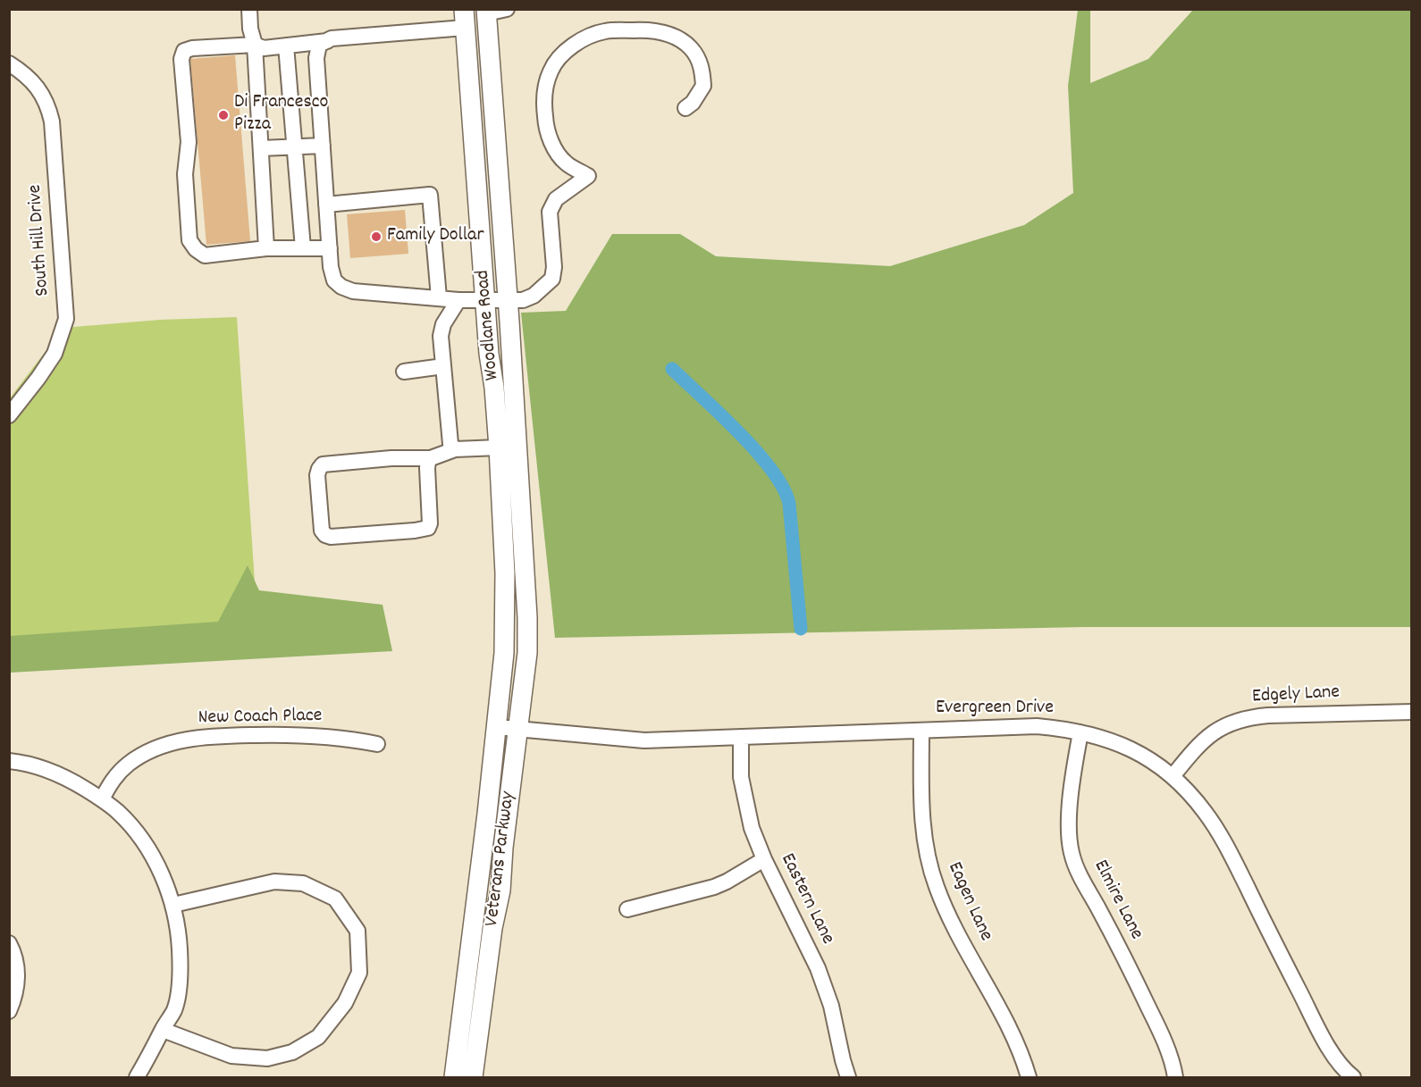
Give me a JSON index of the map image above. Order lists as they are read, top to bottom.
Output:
{
  "streets": {
    "main road": ["Woodlane Road", "Veterans Parkway"],
    "street": [
      "South Hill Drive",
      "Edgely Lane",
      "Evergreen Drive",
      "New Coach Place",
      "Eastern Lane",
      "Elmire Lane",
      "Eagen Lane"
    ]
  },
  "crossings": [
    ["Woodlane Road", "Veterans Parkway"],
    ["Edgely Lane", "Evergreen Drive"],
    ["Evergreen Drive", "Veterans Parkway"],
    ["Evergreen Drive", "Eastern Lane"],
    ["Evergreen Drive", "Elmire Lane"],
    ["Evergreen Drive", "Eagen Lane"]
  ],
  "places": ["Di Francesco Pizza", "Family Dollar"]
}
